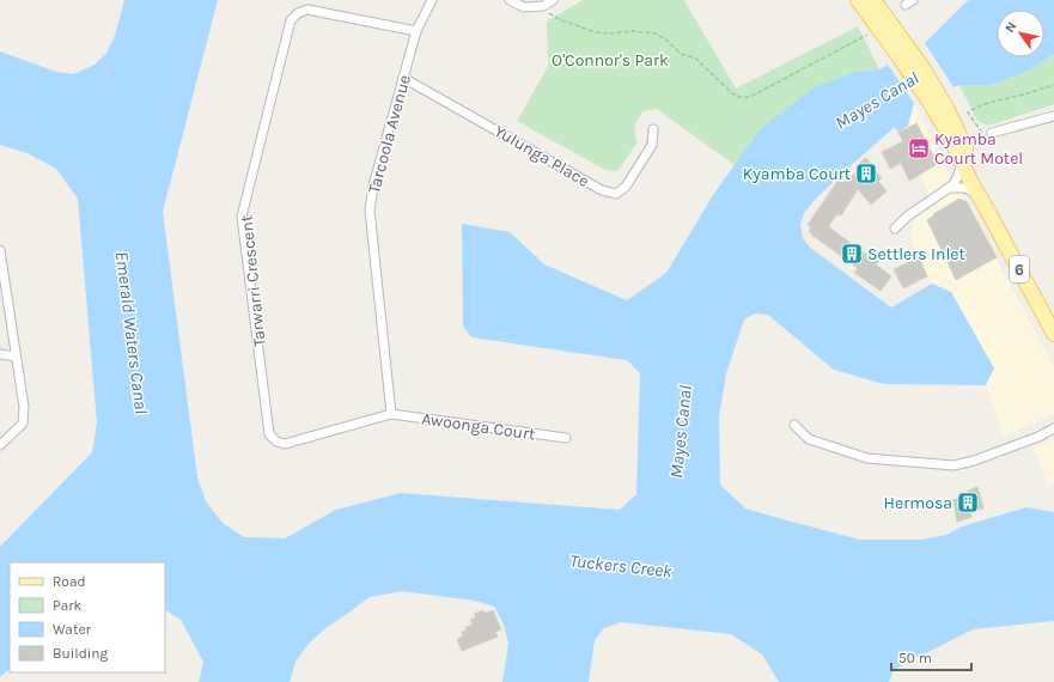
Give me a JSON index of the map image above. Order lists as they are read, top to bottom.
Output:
{
  "streets": {
    "main road": ["6"],
    "street": [
      "Tarcoola Avenue",
      "Yulunga Place",
      "Tarwarri Crescent",
      "Awoonga Court"
    ]
  },
  "crossings": [
    ["Tarcoola Avenue", "Yulunga Place"],
    ["Tarcoola Avenue", "Tarwarri Crescent"],
    ["Tarcoola Avenue", "Awoonga Court"],
    ["Tarwarri Crescent", "Awoonga Court"]
  ],
  "water": ["Mayes Canal", "Emerald Waters Canal", "Tuckers Creek"],
  "parks": ["O'Connor's Park"],
  "places": {
    "hotel": ["Kyamba Court Motel"],
    "building": ["Kyamba Court", "Settlers Inlet", "Hermosa"]
  },
  "legend": [
    "Road",
    "Park",
    "Water",
    "Building"
  ],
  "scale_bar": "50 m",
  "north": "top left"
}
